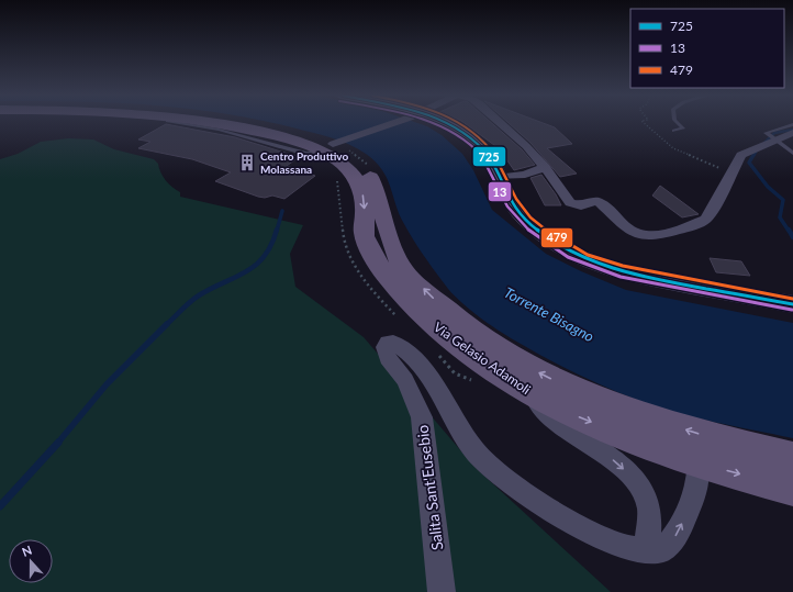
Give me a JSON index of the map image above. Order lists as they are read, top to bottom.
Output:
{
  "streets": {
    "main road": ["Via Gelasio Adamoli"],
    "street": ["Salita Sant'Eusebio"]
  },
  "crossings": [
    ["Via Gelasio Adamoli", "Salita Sant'Eusebio"]
  ],
  "water": ["Torrente Bisagno"],
  "places": {
    "building": ["Centro Produttivo Molassana"]
  },
  "lines": ["transit line 725", "transit line 13", "transit line 479"],
  "legend": ["725", "13", "479"],
  "north": "top"
}
